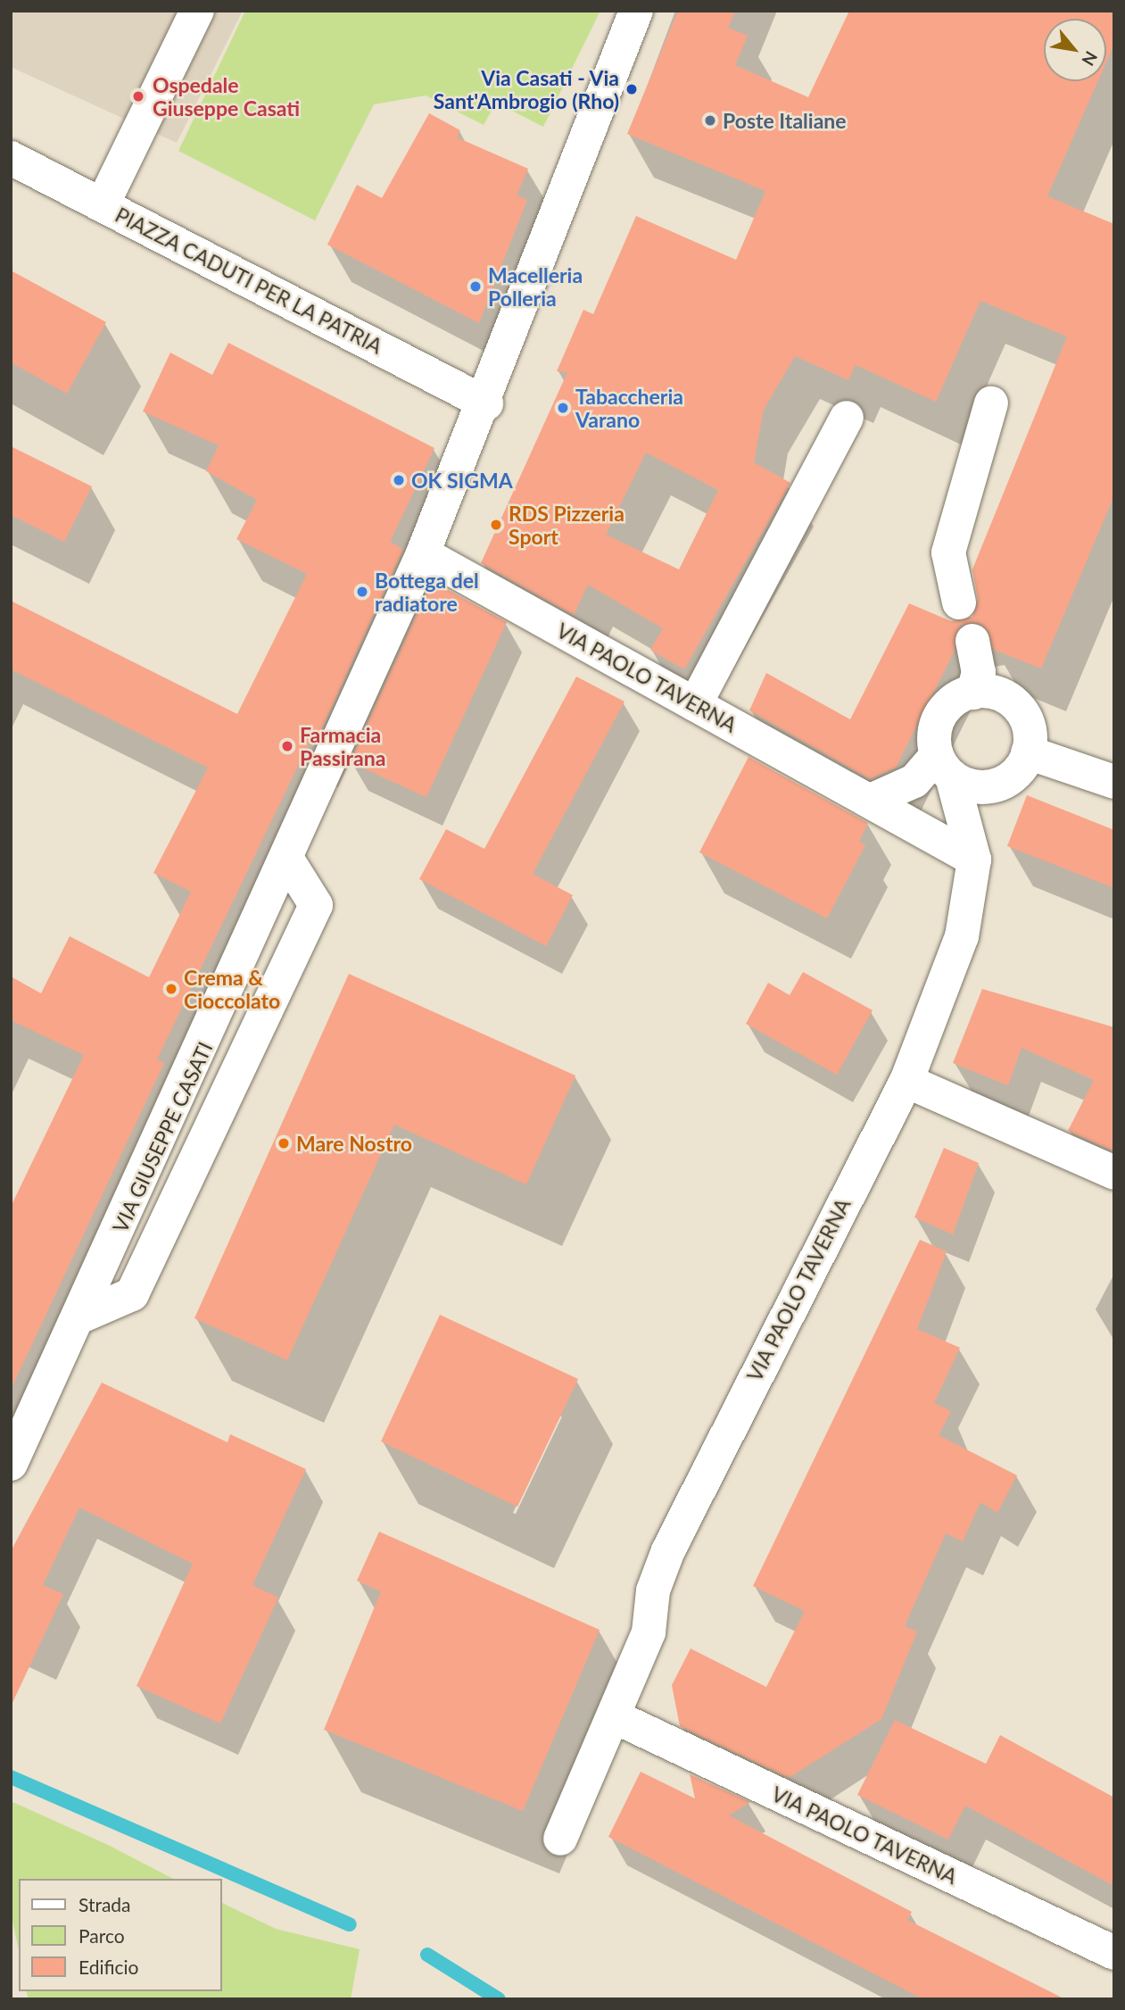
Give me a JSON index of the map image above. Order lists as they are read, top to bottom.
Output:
{
  "streets": {
    "street": ["PIAZZA CADUTI PER LA PATRIA", "VIA PAOLO TAVERNA", "VIA GIUSEPPE CASATI"]
  },
  "crossings": [
    ["PIAZZA CADUTI PER LA PATRIA", "VIA GIUSEPPE CASATI"],
    ["VIA PAOLO TAVERNA", "VIA GIUSEPPE CASATI"]
  ],
  "places": [
    "Via Casati - Via Sant'Ambrogio (Rho)",
    "Ospedale Giuseppe Casati",
    "Poste Italiane",
    "Macelleria Polleria",
    "Tabaccheria Varano",
    "OK SIGMA",
    "RDS Pizzeria Sport",
    "Bottega del radiatore",
    "Farmacia Passirana",
    "Crema & Cioccolato",
    "Mare Nostro"
  ],
  "legend": ["Strada", "Parco", "Edificio"],
  "north": "bottom right"
}
